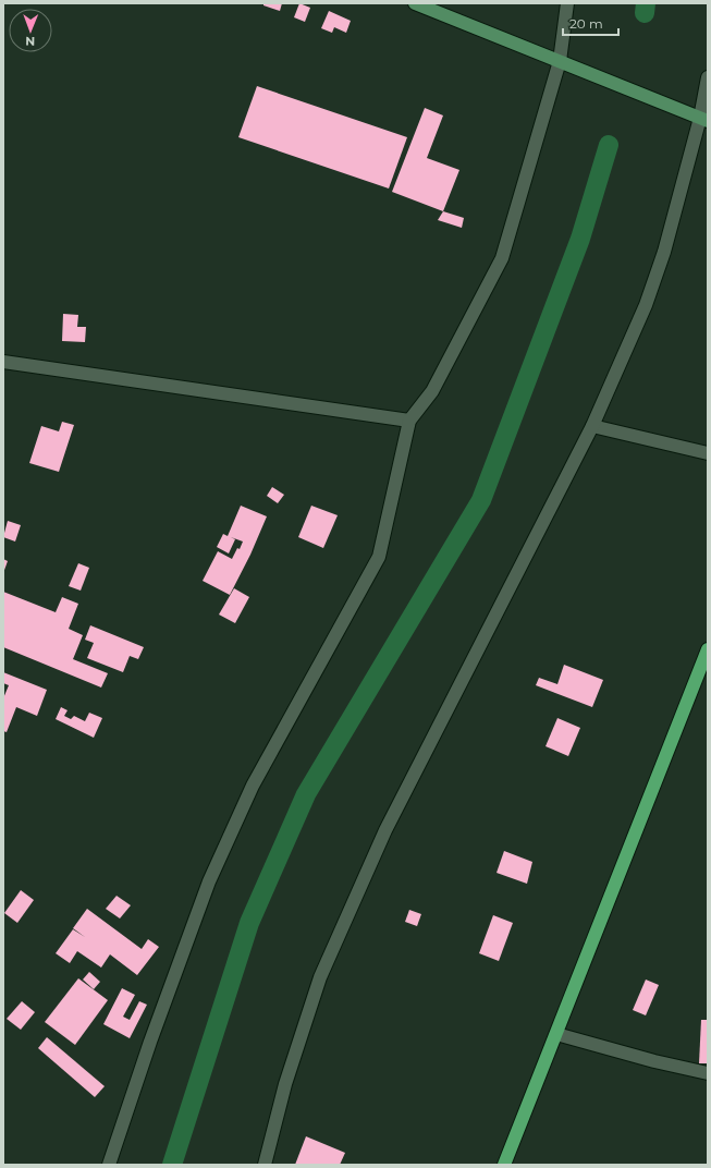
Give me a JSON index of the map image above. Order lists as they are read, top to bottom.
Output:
{
  "scale_bar": "20 m",
  "north": "bottom"
}
